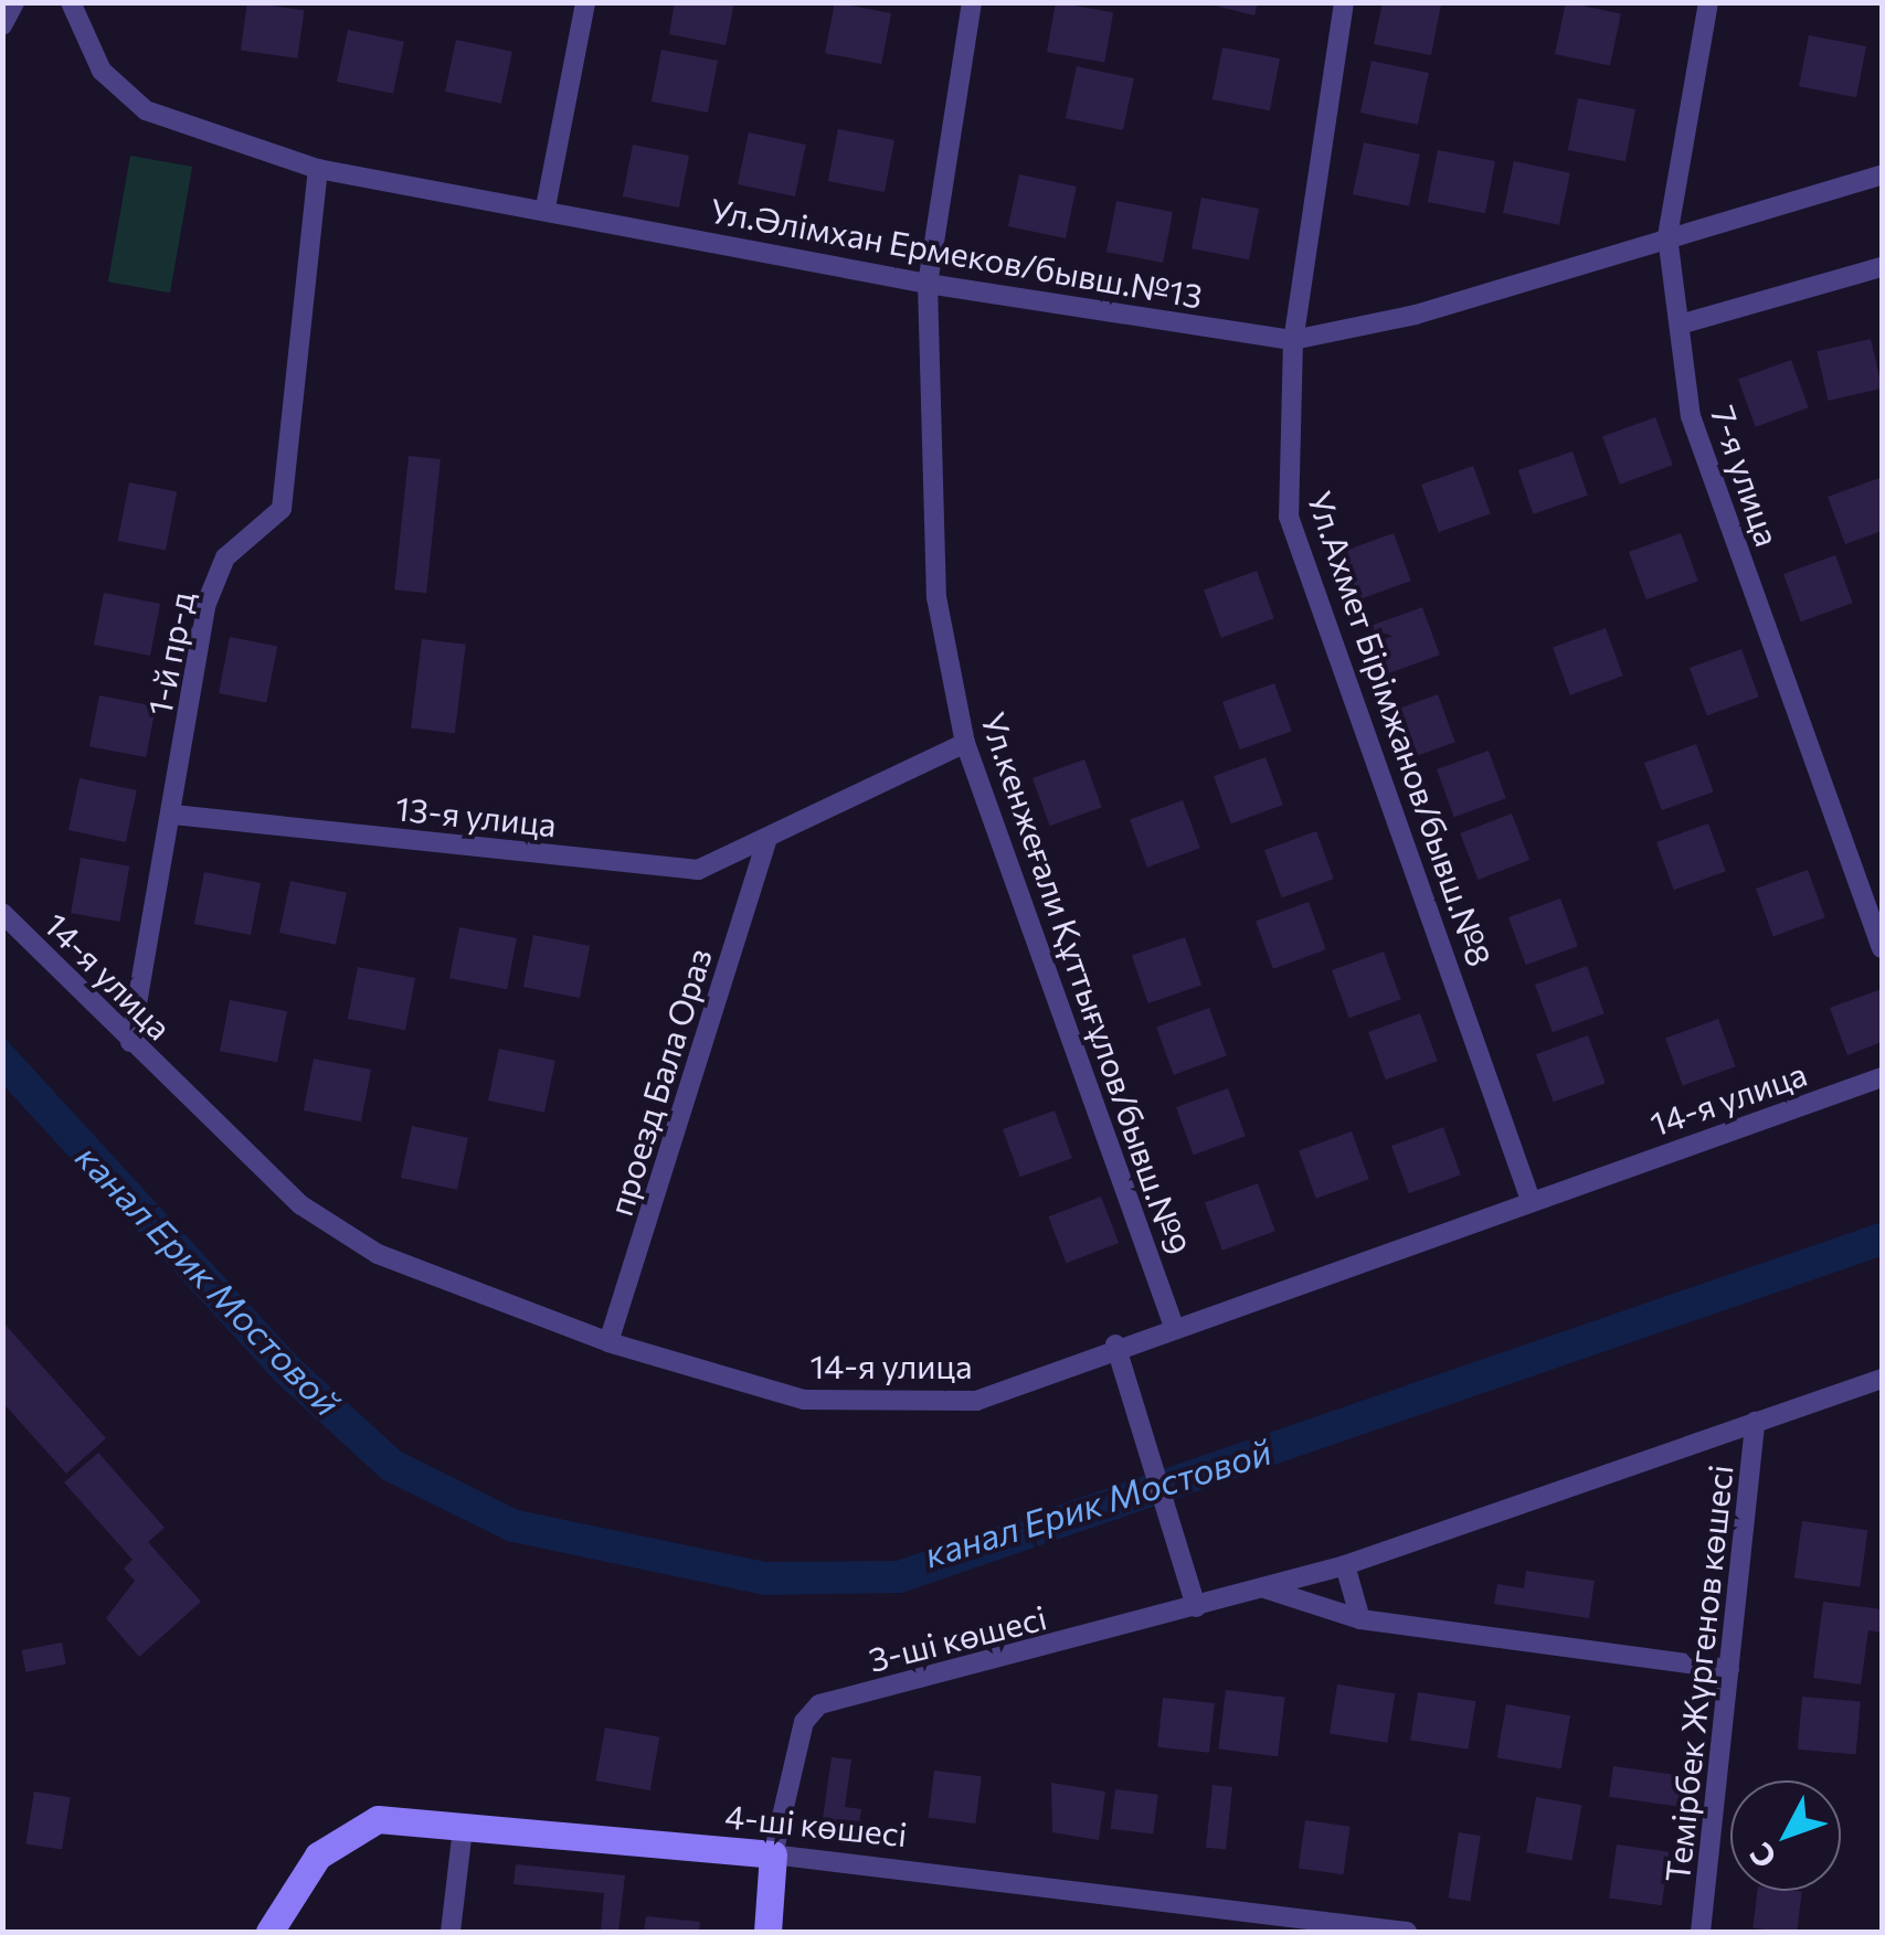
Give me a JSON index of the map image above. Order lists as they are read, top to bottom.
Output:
{
  "streets": {
    "street": [
      "Ул.Әлімхан Ермеков/бывш.№13",
      "7-я улица",
      "1-й пр-д",
      "Ул.Ахмет Бірімжанов/бывш.№8",
      "13-я улица",
      "14-я улица",
      "Ул.кенжеғали Құттығұлов/бывш.№9",
      "проезд Бала Ораз",
      "3-ші көшесі",
      "Темірбек Жүргенов көшесі",
      "4-ші көшесі"
    ]
  },
  "crossings": [
    ["Ул.Әлімхан Ермеков/бывш.№13", "7-я улица"],
    ["Ул.Әлімхан Ермеков/бывш.№13", "1-й пр-д"],
    ["Ул.Әлімхан Ермеков/бывш.№13", "Ул.Ахмет Бірімжанов/бывш.№8"],
    ["Ул.Әлімхан Ермеков/бывш.№13", "Ул.кенжеғали Құттығұлов/бывш.№9"],
    ["1-й пр-д", "13-я улица"],
    ["1-й пр-д", "14-я улица"],
    ["Ул.Ахмет Бірімжанов/бывш.№8", "14-я улица"],
    ["13-я улица", "Ул.кенжеғали Құттығұлов/бывш.№9"],
    ["13-я улица", "проезд Бала Ораз"],
    ["14-я улица", "Ул.кенжеғали Құттығұлов/бывш.№9"],
    ["14-я улица", "проезд Бала Ораз"],
    ["3-ші көшесі", "Темірбек Жүргенов көшесі"],
    ["3-ші көшесі", "4-ші көшесі"]
  ],
  "water": ["канал Ерик Мостовой"],
  "north": "bottom left"
}
